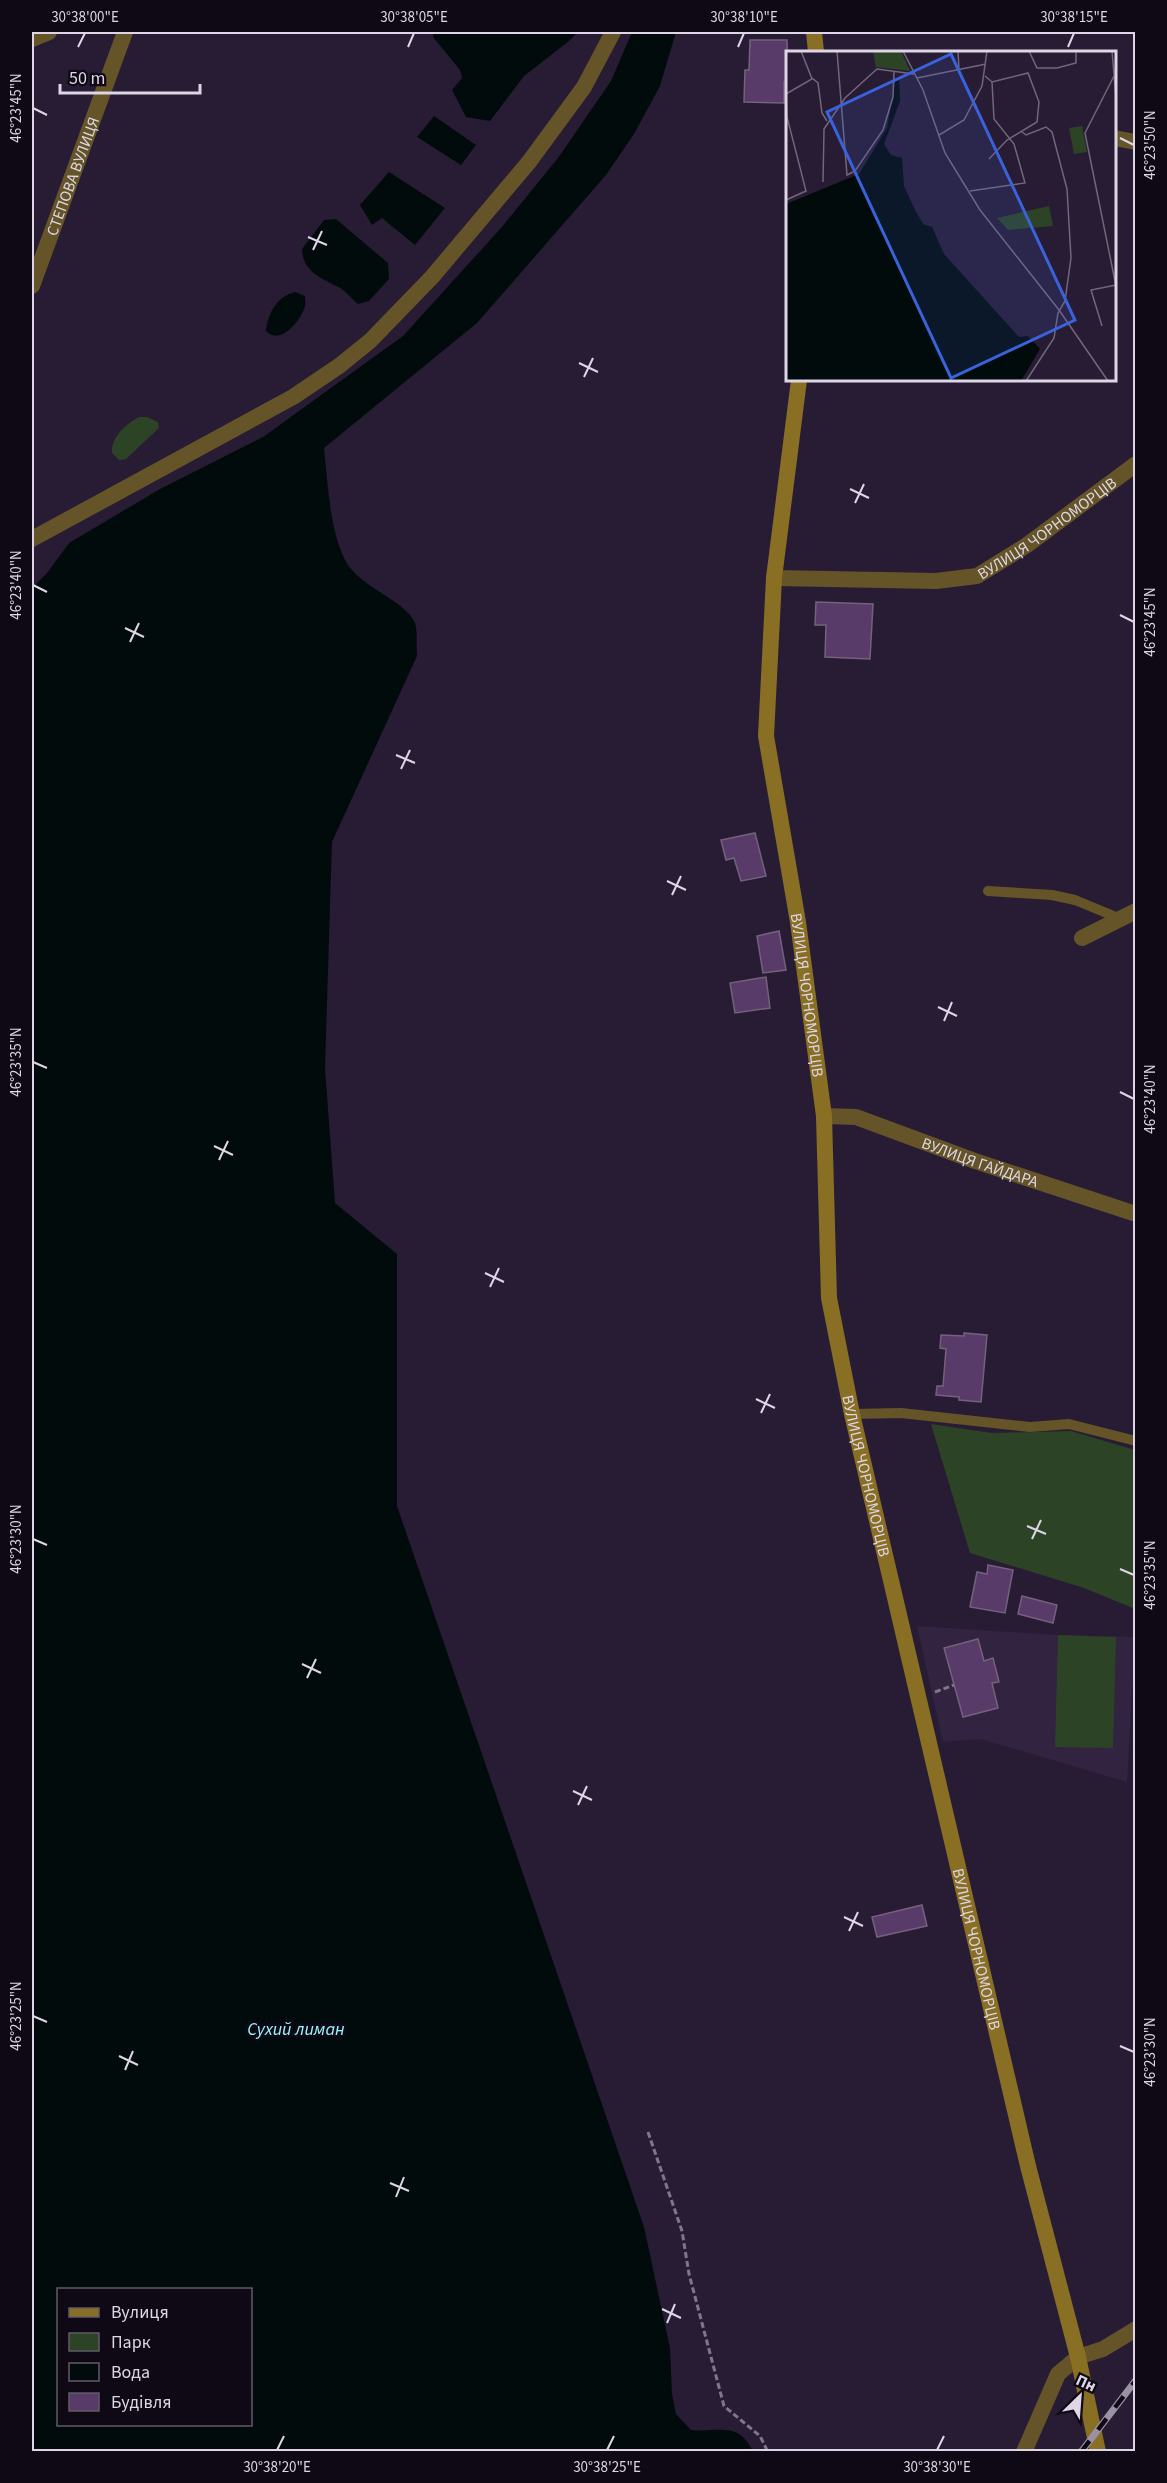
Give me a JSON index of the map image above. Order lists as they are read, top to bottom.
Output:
{
  "streets": {
    "main road": ["ВУЛИЦЯ ЧОРНОМОРЦІВ"],
    "street": ["СТЕПОВА ВУЛИЦЯ", "ВУЛИЦЯ ГАЙДАРА"]
  },
  "crossings": [
    ["ВУЛИЦЯ ЧОРНОМОРЦІВ", "ВУЛИЦЯ ГАЙДАРА"]
  ],
  "water": ["Сухий лиман"],
  "legend": [
    "Вулиця",
    "Парк",
    "Вода",
    "Будівля"
  ],
  "scale_bar": "50 m",
  "north": "top right",
  "coordinates": [
    "30°38'00\"E",
    "30°38'05\"E",
    "30°38'10\"E",
    "30°38'15\"E",
    "46°23'45\"N",
    "46°23'50\"N",
    "46°23'40\"N",
    "46°23'35\"N",
    "46°23'30\"N",
    "46°23'25\"N",
    "30°38'20\"E",
    "30°38'25\"E",
    "30°38'30\"E"
  ]
}
